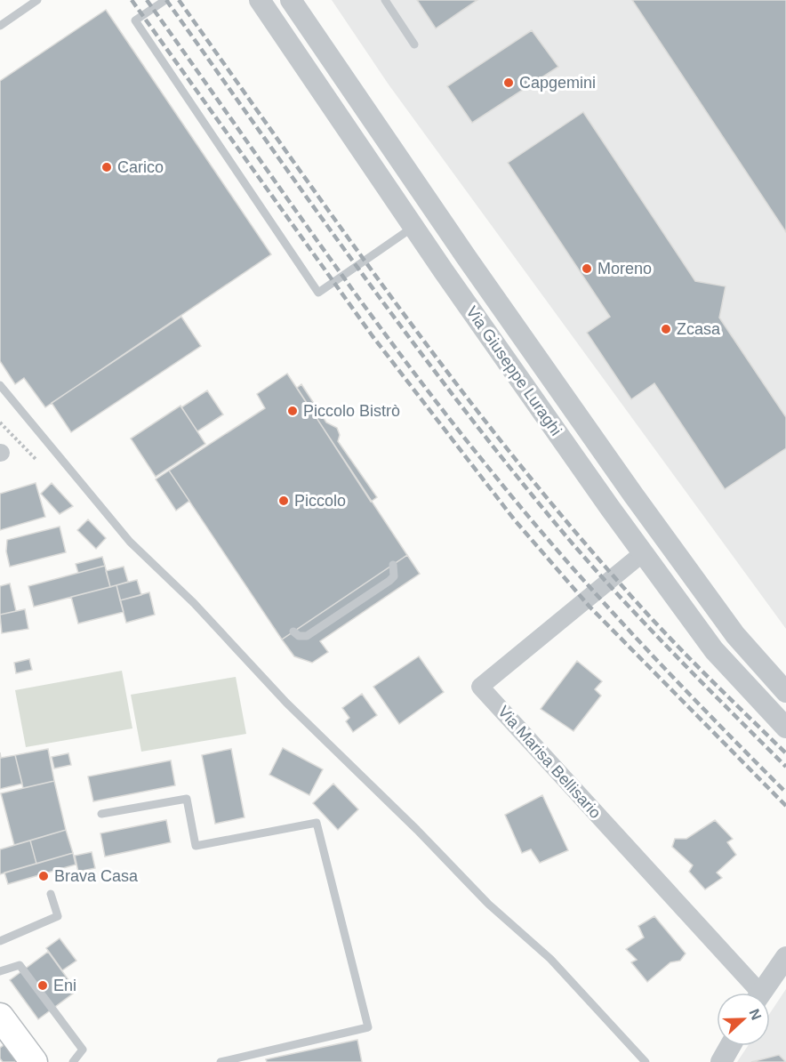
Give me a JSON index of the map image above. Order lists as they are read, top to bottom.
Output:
{
  "streets": {
    "street": ["Via Giuseppe Luraghi", "Via Marisa Bellisario"]
  },
  "crossings": [
    ["Via Giuseppe Luraghi", "Via Marisa Bellisario"]
  ],
  "places": [
    "Capgemini",
    "Carico",
    "Moreno",
    "Zcasa",
    "Piccolo Bistrò",
    "Piccolo",
    "Brava Casa",
    "Eni"
  ],
  "north": "right"
}
